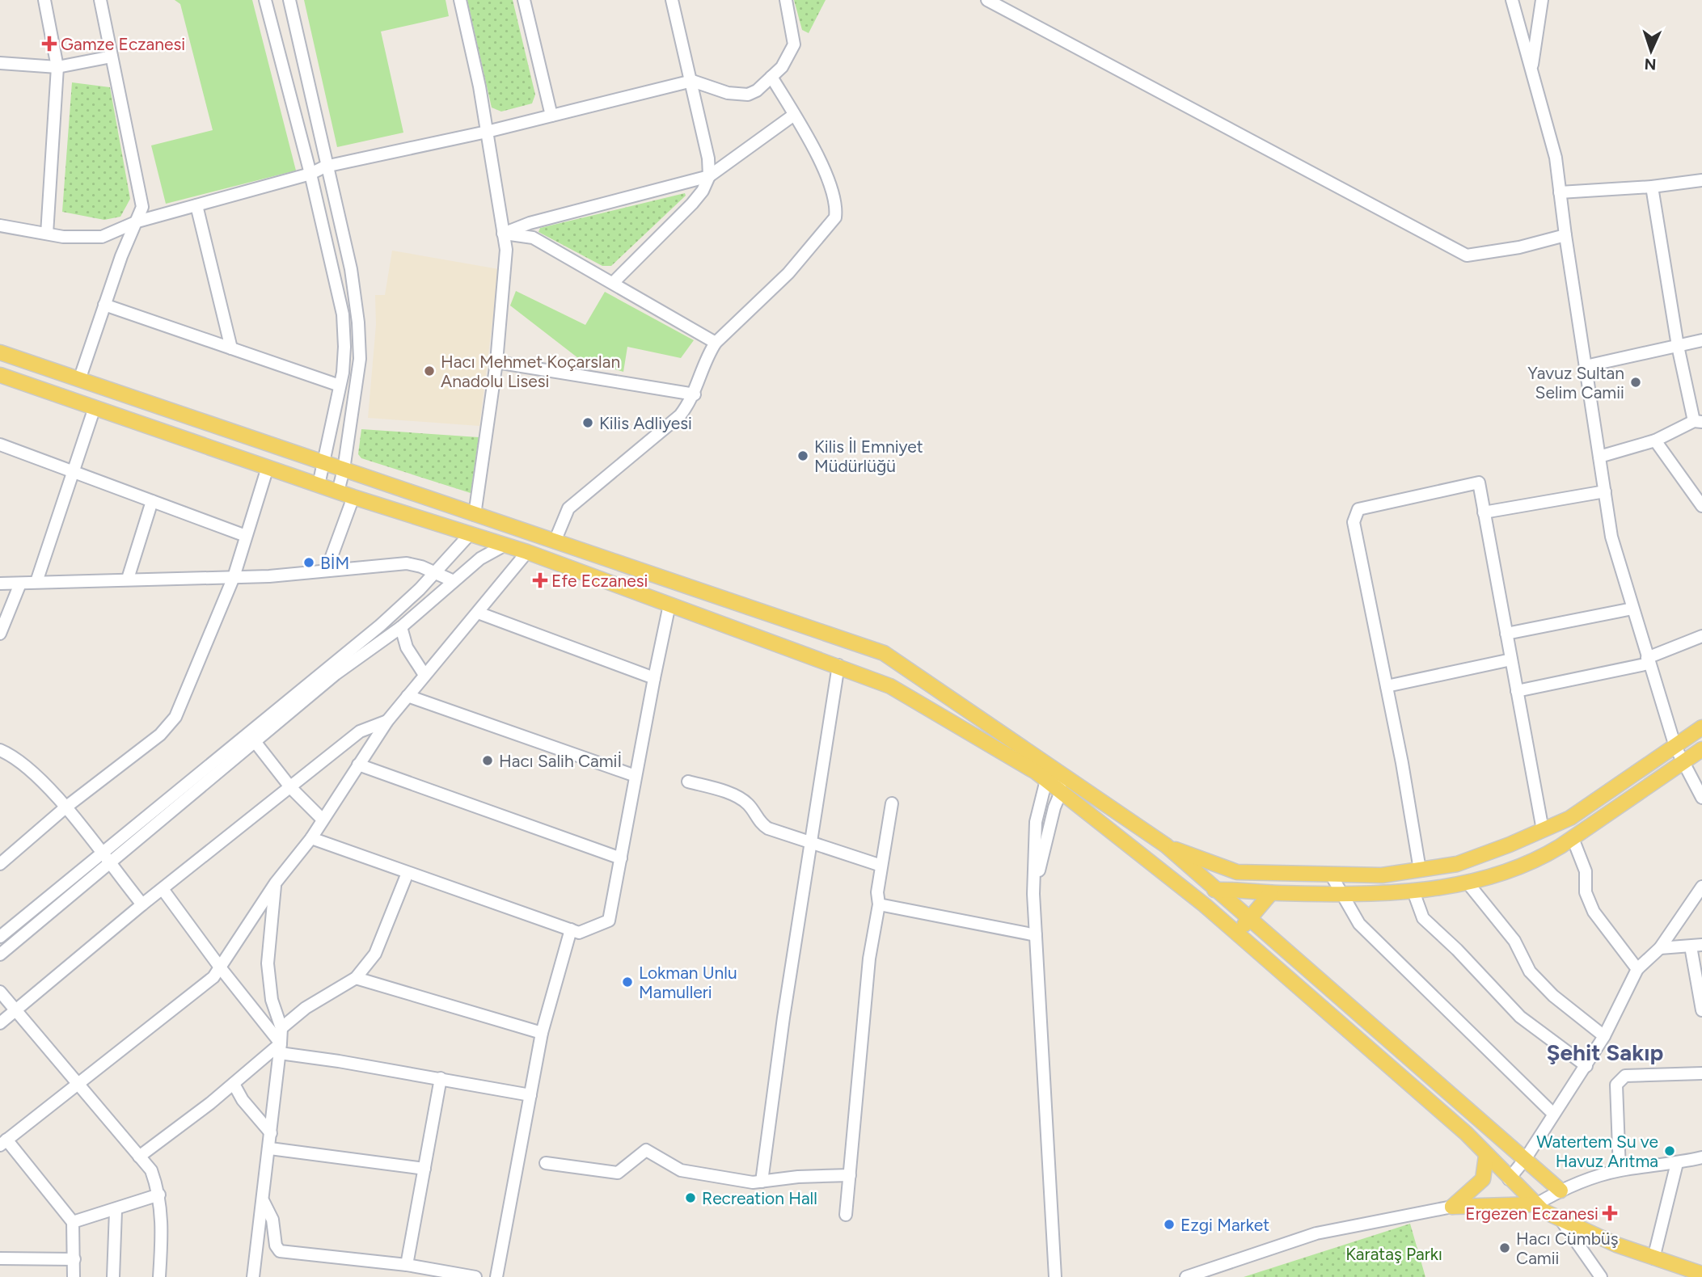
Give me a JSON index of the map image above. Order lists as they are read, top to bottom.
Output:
{
  "districts": ["Şehit Sakıp"],
  "parks": ["Karataş Parkı"],
  "places": {
    "health": ["Gamze Eczanesi", "Efe Eczanesi", "Ergezen Eczanesi"],
    "other": [
      "Hacı Mehmet Koçarslan Anadolu Lisesi",
      "Yavuz Sultan Selim Camii",
      "Kilis Adliyesi",
      "Kilis İl Emniyet Müdürlüğü",
      "BİM",
      "Hacı Salih Camiİ",
      "Lokman Unlu Mamulleri",
      "Watertem Su ve Havuz Arıtma",
      "Recreation Hall",
      "Ezgi Market",
      "Hacı Cümbüş Camii"
    ]
  },
  "north": "bottom"
}
